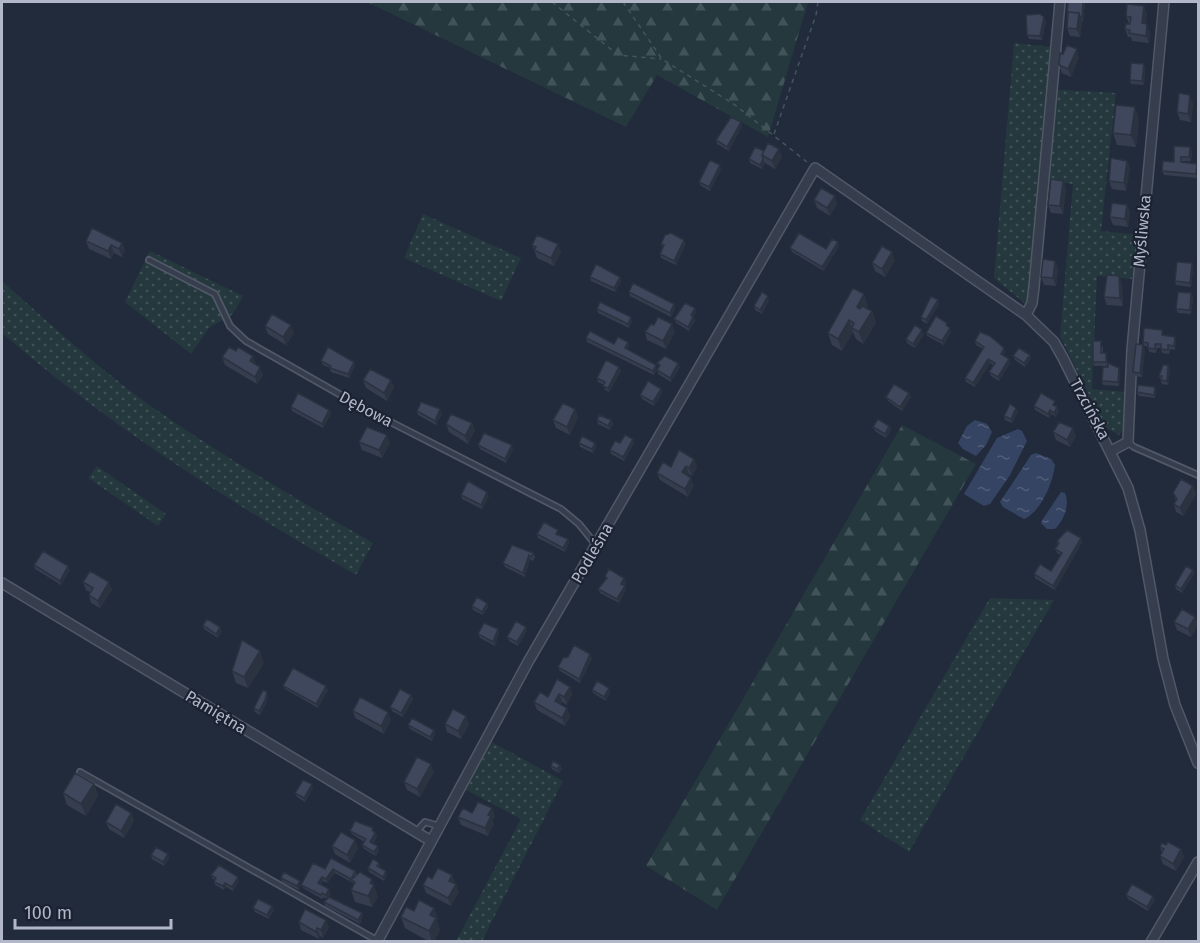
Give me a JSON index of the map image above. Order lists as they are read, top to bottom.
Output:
{
  "streets": {
    "street": [
      "Myśliwska",
      "Trzcińska",
      "Podleśna",
      "Pamiętna"
    ],
    "lane": ["Dębowa"]
  },
  "crossings": [
    ["Dębowa", "Podleśna"],
    ["Trzcińska", "Podleśna"],
    ["Podleśna", "Pamiętna"]
  ],
  "scale_bar": "100 m"
}
